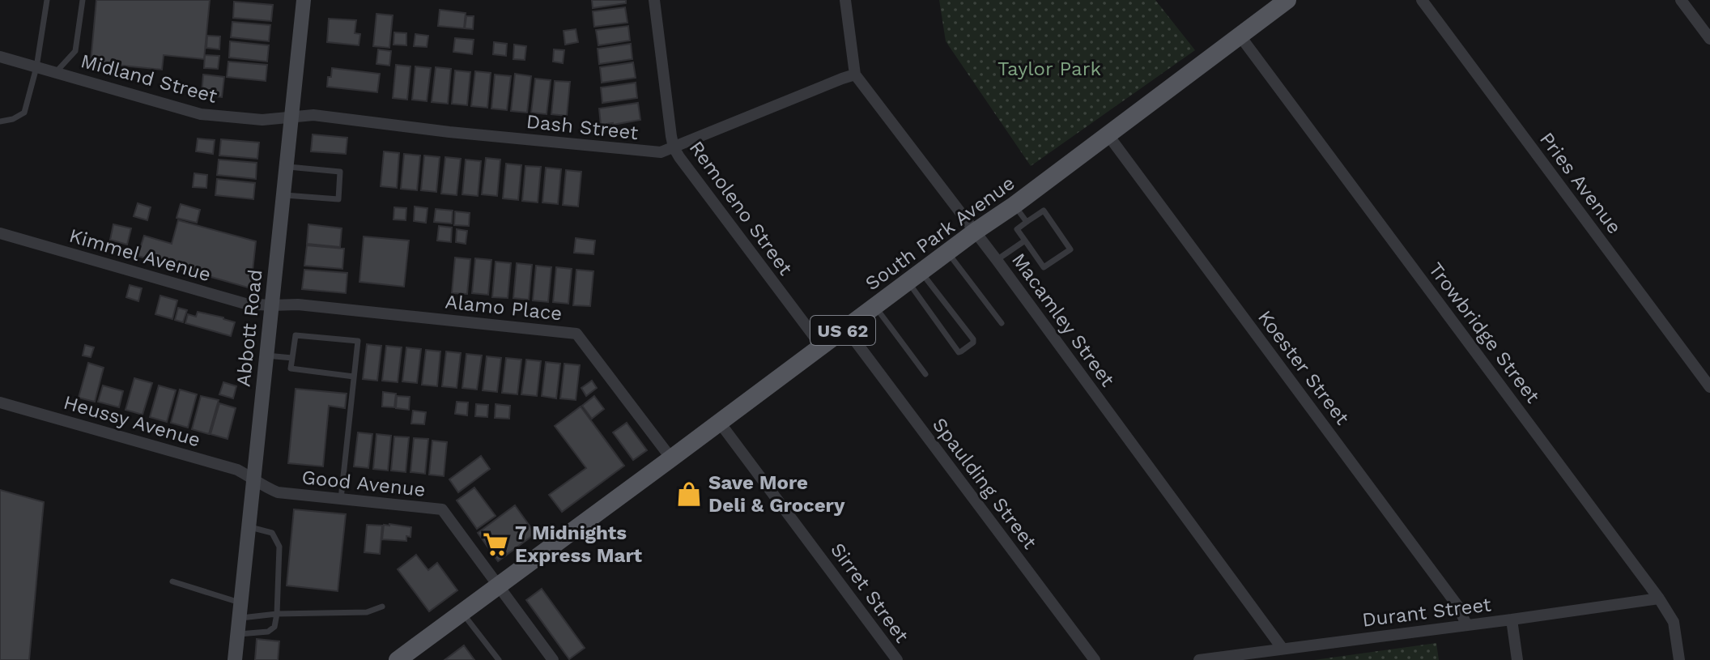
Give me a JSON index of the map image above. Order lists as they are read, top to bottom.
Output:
{
  "streets": {
    "main road": ["South Park Avenue", "US 62"],
    "street": [
      "Midland Street",
      "Dash Street",
      "Pries Avenue",
      "Remoleno Street",
      "Kimmel Avenue",
      "Alamo Place",
      "Macamley Street",
      "Abbott Road",
      "Trowbridge Street",
      "Koester Street",
      "Heussy Avenue",
      "Good Avenue",
      "Spaulding Street",
      "Sirret Street",
      "Durant Street"
    ]
  },
  "crossings": [
    ["Midland Street", "Dash Street"],
    ["Midland Street", "Abbott Road"],
    ["Dash Street", "Remoleno Street"],
    ["Dash Street", "Macamley Street"],
    ["Dash Street", "Abbott Road"],
    ["Remoleno Street", "South Park Avenue"],
    ["South Park Avenue", "Alamo Place"],
    ["South Park Avenue", "Macamley Street"],
    ["South Park Avenue", "Trowbridge Street"],
    ["South Park Avenue", "Koester Street"],
    ["South Park Avenue", "Good Avenue"],
    ["South Park Avenue", "Spaulding Street"],
    ["South Park Avenue", "Sirret Street"],
    ["Kimmel Avenue", "Alamo Place"],
    ["Kimmel Avenue", "Abbott Road"],
    ["Alamo Place", "Abbott Road"],
    ["Macamley Street", "Durant Street"],
    ["Abbott Road", "Heussy Avenue"],
    ["Abbott Road", "Good Avenue"],
    ["Trowbridge Street", "Durant Street"],
    ["Koester Street", "Durant Street"],
    ["Heussy Avenue", "Good Avenue"]
  ],
  "parks": ["Taylor Park"],
  "places": {
    "shop": ["Save More Deli & Grocery"],
    "supermarket": ["7 Midnights Express Mart"]
  }
}
